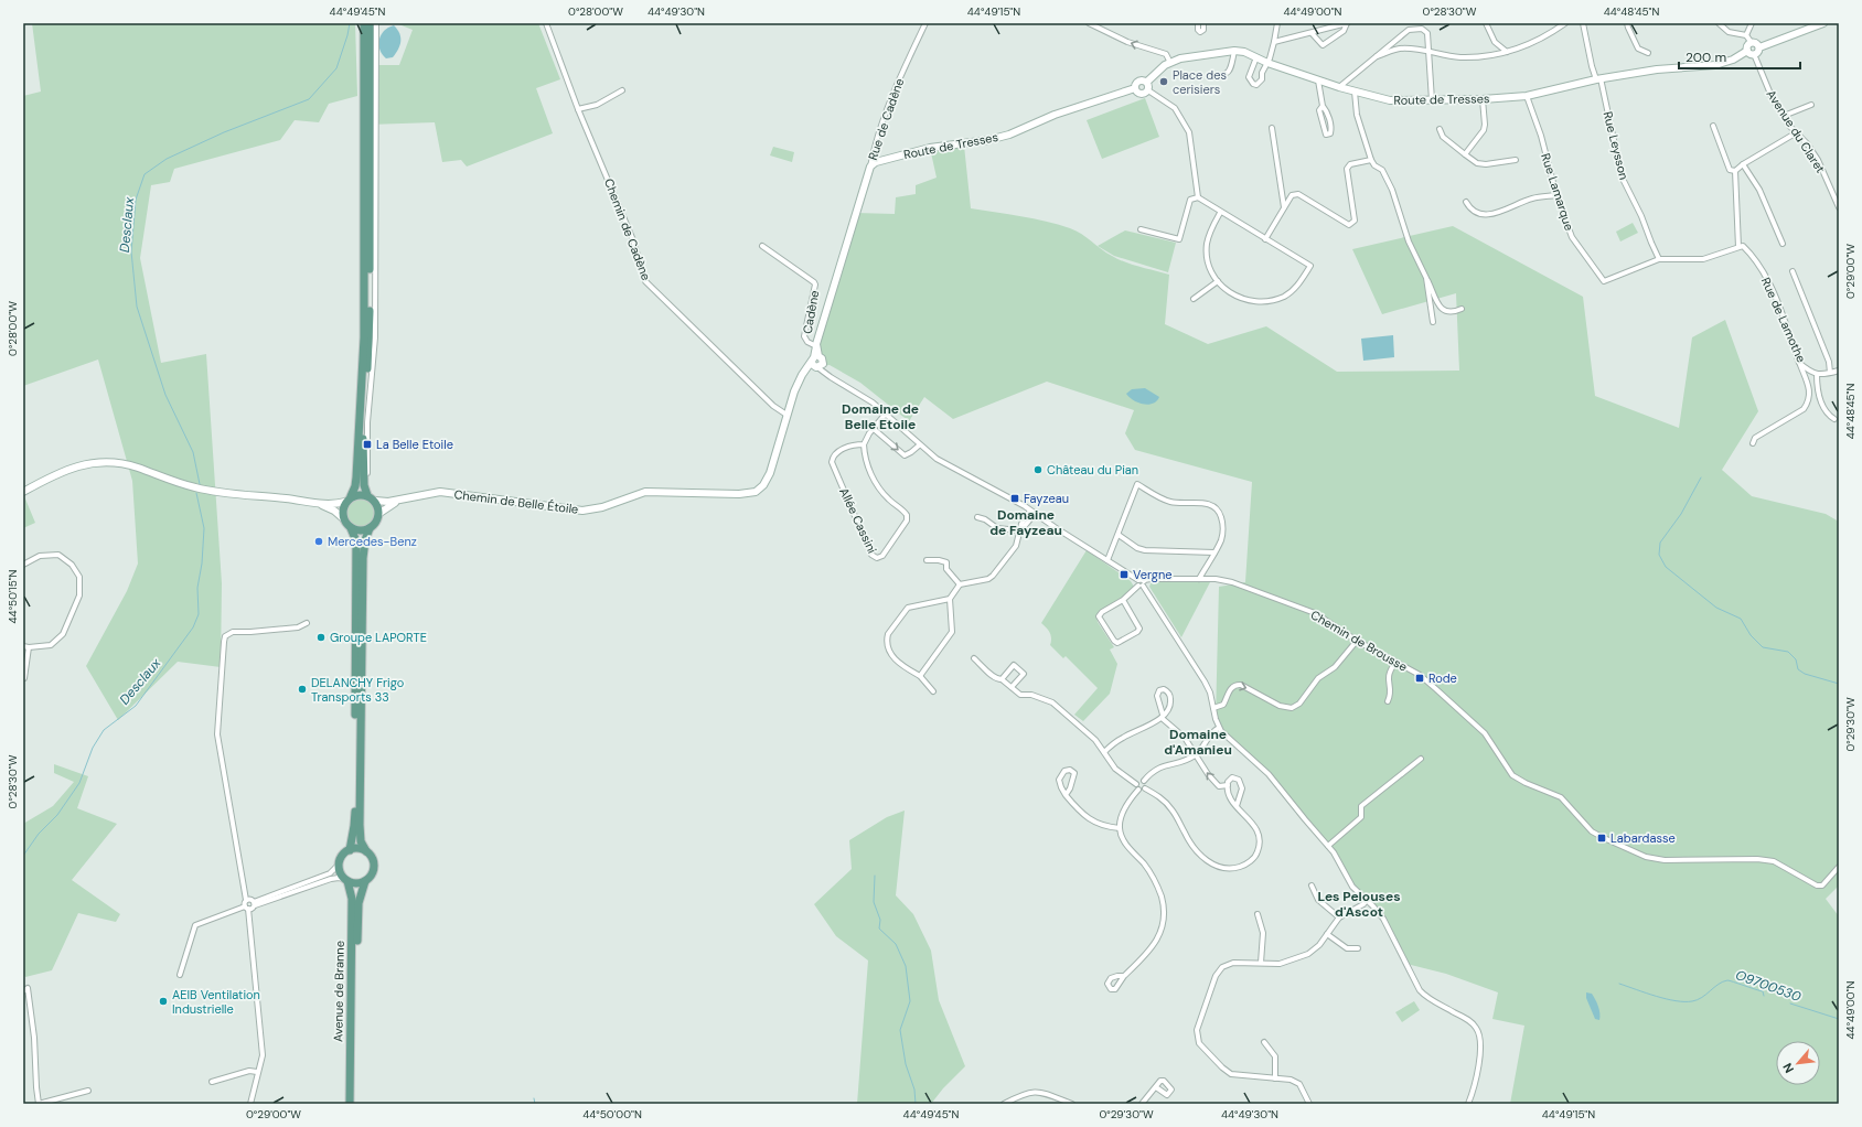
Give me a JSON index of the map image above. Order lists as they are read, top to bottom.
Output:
{
  "streets": {
    "main road": ["Avenue de Branne"],
    "street": [
      "Route de Tresses",
      "Rue de Cadène",
      "Avenue du Claret",
      "Rue Leysson",
      "Rue Lamarque",
      "Chemin de Cadène",
      "Cadène",
      "Rue de Lamothe",
      "Chemin de Belle Étoile",
      "Allée Cassini",
      "Chemin de Brousse"
    ]
  },
  "crossings": [
    ["Route de Tresses", "Rue de Cadène"],
    ["Route de Tresses", "Avenue du Claret"],
    ["Route de Tresses", "Rue Leysson"],
    ["Route de Tresses", "Rue Lamarque"],
    ["Rue Leysson", "Rue Lamarque"],
    ["Chemin de Cadène", "Chemin de Belle Étoile"]
  ],
  "districts": [
    "Domaine de Belle Etoile",
    "Domaine de Fayzeau",
    "Domaine d'Amanieu",
    "Les Pelouses d'Ascot"
  ],
  "water": ["Desclaux", "O9700530"],
  "places": {
    "other": [
      "Place des cerisiers",
      "Château du Pian",
      "Mercedes-Benz",
      "Groupe LAPORTE",
      "DELANCHY Frigo Transports 33",
      "AEIB Ventilation Industrielle"
    ],
    "transit": [
      "La Belle Etoile",
      "Fayzeau",
      "Vergne",
      "Rode",
      "Labardasse"
    ]
  },
  "scale_bar": "200 m",
  "north": "bottom left",
  "coordinates": [
    "44°49'45\"N",
    "0°28'00\"W",
    "44°49'30\"N",
    "44°49'15\"N",
    "44°49'00\"N",
    "0°28'30\"W",
    "44°48'45\"N",
    "0°29'00\"W",
    "44°50'15\"N",
    "0°29'30\"W",
    "44°50'00\"N"
  ]
}
